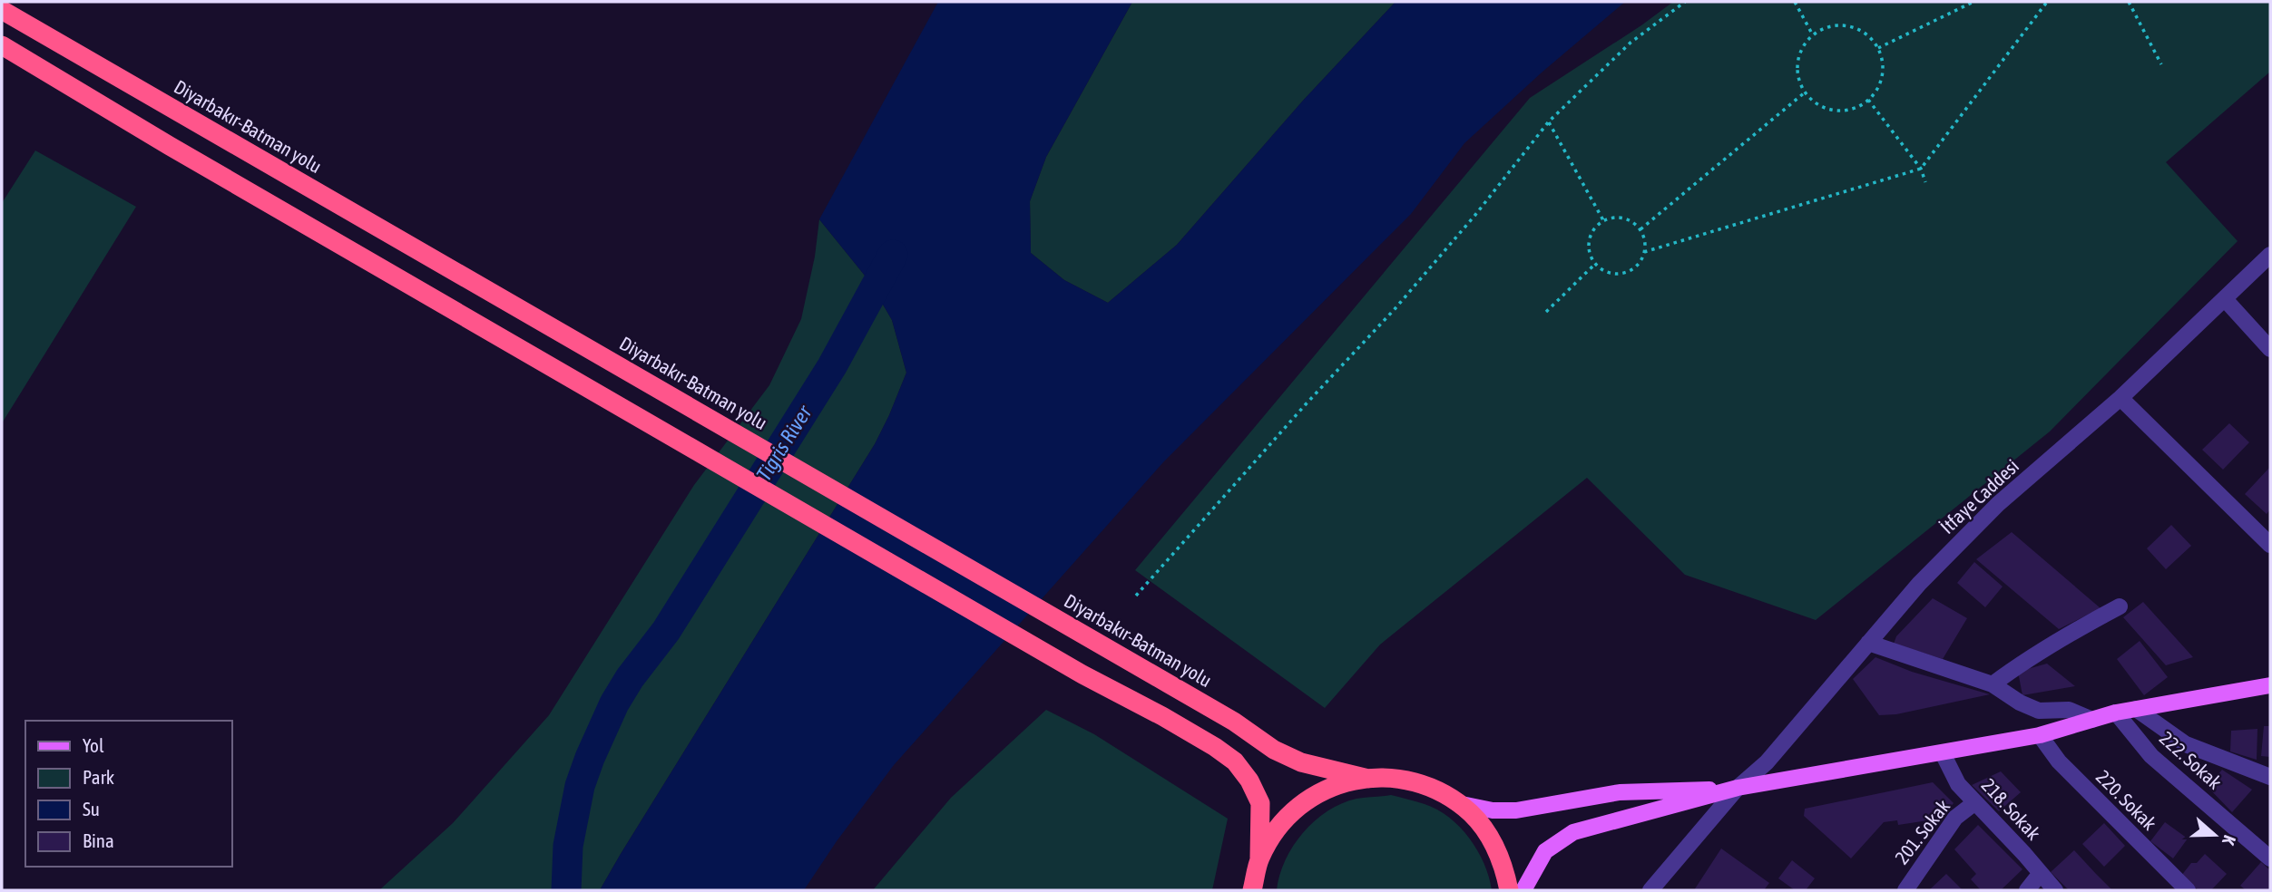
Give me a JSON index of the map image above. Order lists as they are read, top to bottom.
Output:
{
  "streets": {
    "highway": ["Diyarbakır-Batman yolu"],
    "street": [
      "İtfaye Caddesi",
      "222. Sokak",
      "220. Sokak",
      "218. Sokak",
      "201. Sokak"
    ]
  },
  "crossings": [
    ["218. Sokak", "201. Sokak"]
  ],
  "water": ["Tigris River"],
  "legend": [
    "Yol",
    "Park",
    "Su",
    "Bina"
  ],
  "north": "right"
}
